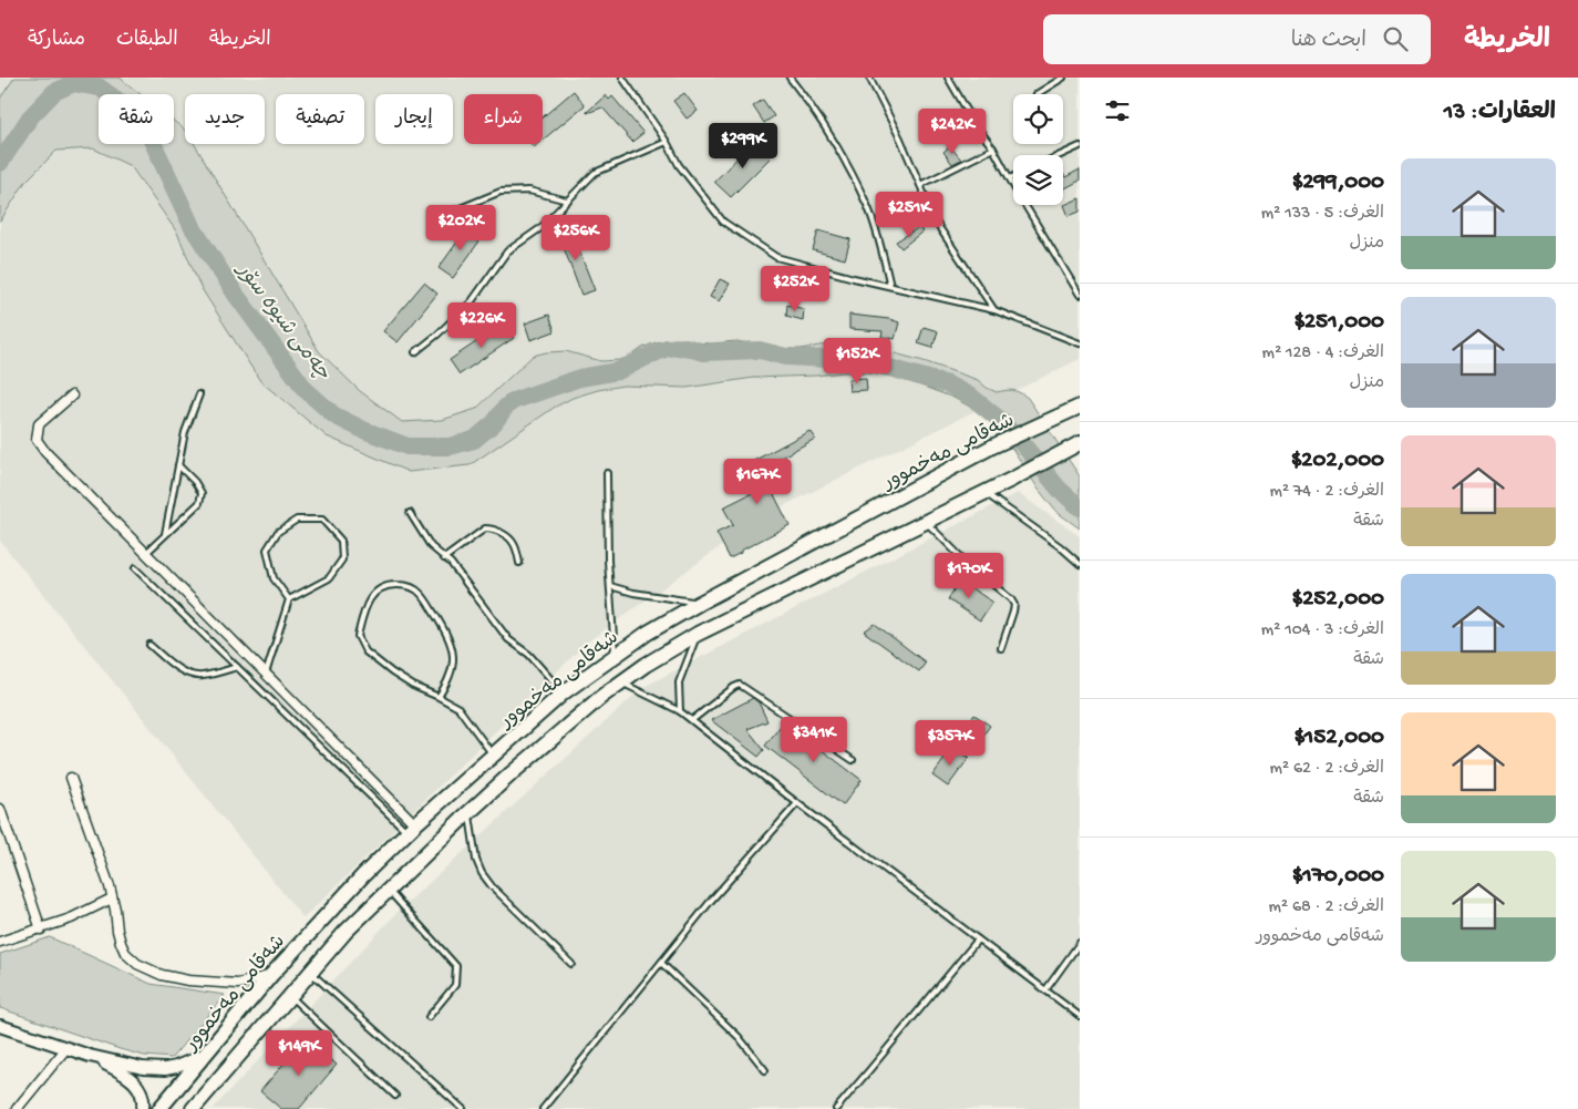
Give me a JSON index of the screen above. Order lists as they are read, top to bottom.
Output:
{
  "streets": {
    "highway": ["شەقامی مەخموور"]
  },
  "water": ["چەمی شیوە سۆر"],
  "page": {
    "header": "الخريطة",
    "search": "ابحث هنا",
    "nav": ["الخريطة", "الطبقات", "مشاركة"],
    "heading": "العقارات: 13",
    "chip": [
      "شراء",
      "إيجار",
      "تصفية",
      "جديد",
      "شقة"
    ],
    "price": [
      "$242K",
      "$299K",
      "$251K",
      "$202K",
      "$256K",
      "$252K",
      "$226K",
      "$152K",
      "$167K",
      "$170K",
      "$341K",
      "$357K",
      "$149K"
    ],
    "list": [
      {
        "name": "$299,000",
        "note": "الغرف: 5 · 133 m² · منزل"
      },
      {
        "name": "$251,000",
        "note": "الغرف: 4 · 128 m² · منزل"
      },
      {
        "name": "$202,000",
        "note": "الغرف: 2 · 74 m² · شقة"
      },
      {
        "name": "$252,000",
        "note": "الغرف: 3 · 104 m² · شقة"
      },
      {
        "name": "$152,000",
        "note": "الغرف: 2 · 62 m² · شقة"
      },
      {
        "name": "$170,000",
        "note": "الغرف: 2 · 68 m² · شەقامی مەخموور"
      }
    ]
  }
}
